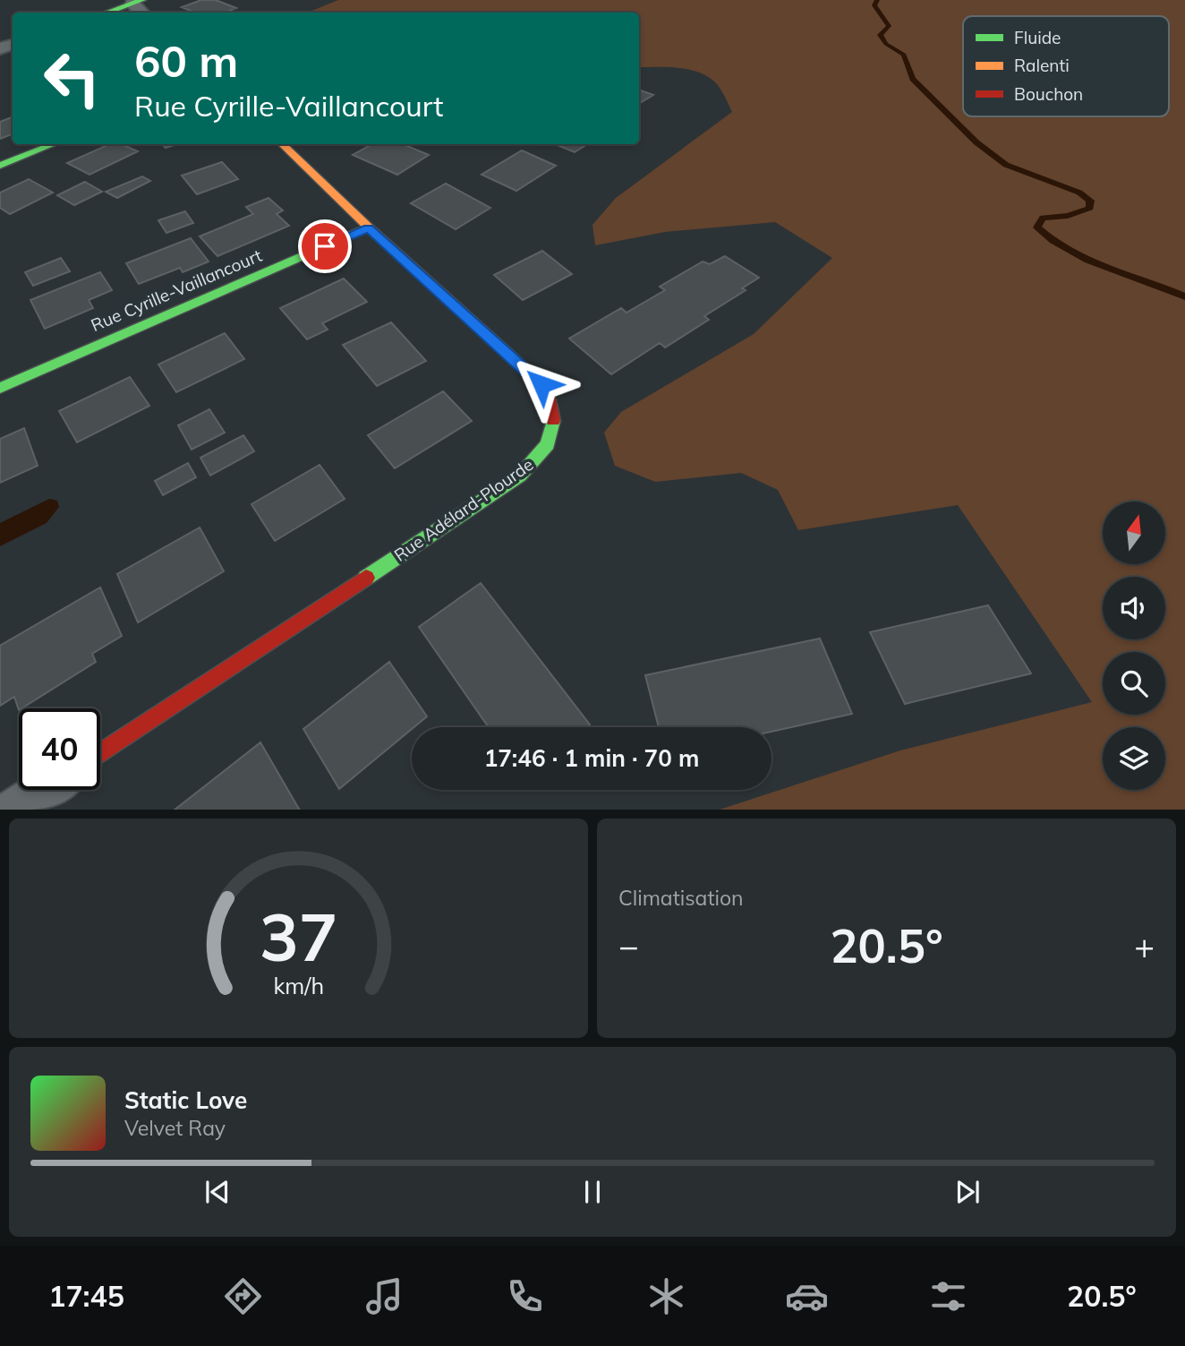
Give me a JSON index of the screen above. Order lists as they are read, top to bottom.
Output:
{
  "streets": {
    "street": ["Rue Cyrille-Vaillancourt", "Rue Adélard-Plourde"]
  },
  "crossings": [
    ["Rue Cyrille-Vaillancourt", "Rue Adélard-Plourde"]
  ],
  "legend": ["Fluide", "Ralenti", "Bouchon"],
  "north": "top",
  "page": {
    "turn": ["60 m", "Rue Cyrille-Vaillancourt"],
    "limit": "40",
    "trip": "17:46 · 1 min · 70 m",
    "tile": "Climatisation",
    "heat": ["−", "20.5°", "+"],
    "song": ["Static Love", "Velvet Ray"],
    "tabs": ["17:45", "20.5°"],
    "gauge": ["37", "km/h"]
  }
}
